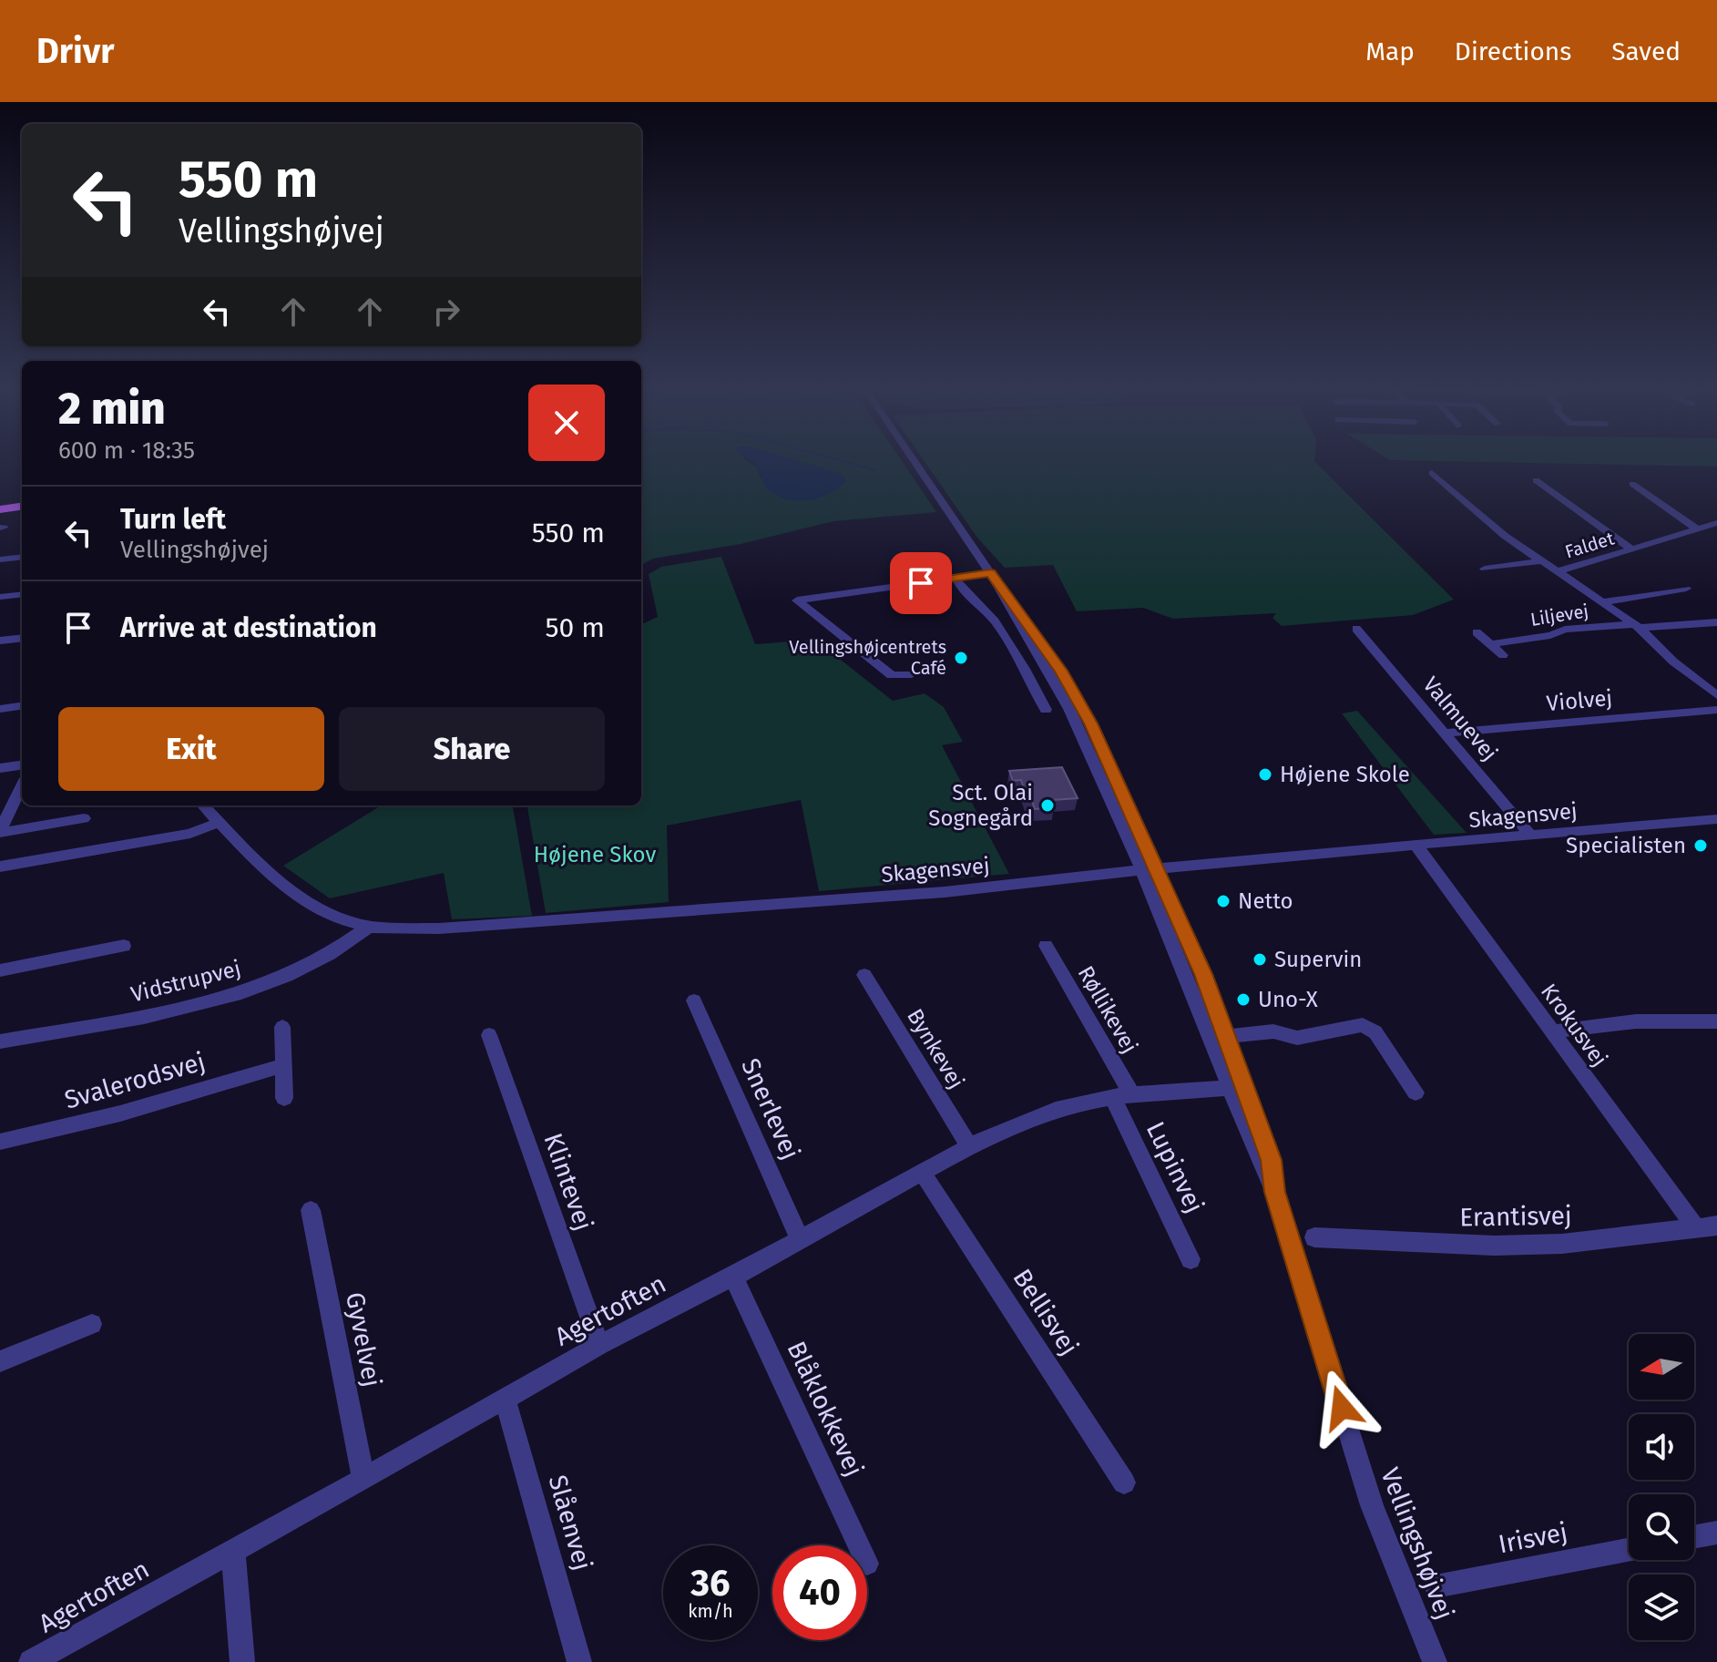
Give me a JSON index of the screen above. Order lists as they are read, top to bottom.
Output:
{
  "streets": {
    "street": [
      "Faldet",
      "Liljevej",
      "Violvej",
      "Valmuevej",
      "Skagensvej",
      "Vidstrupvej",
      "Røllikevej",
      "Krokusvej",
      "Bynkevej",
      "Svalerodsvej",
      "Snerlevej",
      "Lupinvej",
      "Klintevej",
      "Erantisvej",
      "Agertoften",
      "Bellisvej",
      "Gyvelvej",
      "Blåklokkevej",
      "Slåenvej",
      "Irisvej",
      "Vellingshøjvej"
    ]
  },
  "crossings": [
    ["Faldet", "Liljevej"],
    ["Violvej", "Valmuevej"],
    ["Valmuevej", "Skagensvej"],
    ["Skagensvej", "Vidstrupvej"],
    ["Skagensvej", "Krokusvej"],
    ["Skagensvej", "Vellingshøjvej"],
    ["Røllikevej", "Lupinvej"],
    ["Røllikevej", "Agertoften"],
    ["Krokusvej", "Erantisvej"],
    ["Bynkevej", "Agertoften"],
    ["Snerlevej", "Agertoften"],
    ["Lupinvej", "Agertoften"],
    ["Klintevej", "Agertoften"],
    ["Agertoften", "Bellisvej"],
    ["Agertoften", "Gyvelvej"],
    ["Agertoften", "Blåklokkevej"],
    ["Agertoften", "Slåenvej"],
    ["Agertoften", "Vellingshøjvej"]
  ],
  "parks": ["Højene Skov"],
  "places": [
    "Vellingshøjcentrets Café",
    "Højene Skole",
    "Sct. Olai Sognegård",
    "Specialisten",
    "Netto",
    "Supervin",
    "Uno-X"
  ],
  "north": "left",
  "page": {
    "header": "Drivr",
    "nav": ["Map", "Directions", "Saved"],
    "turn": ["550 m", "Vellingshøjvej"],
    "heading": ["2 min", "600 m · 18:35"],
    "list": [
      {
        "name": "Turn left",
        "note": "Vellingshøjvej",
        "value": "550 m"
      },
      {
        "name": "Arrive at destination",
        "value": "50 m"
      }
    ],
    "buttons": ["Exit", "Share"],
    "speed": "36 km/h",
    "limit": "40"
  }
}
